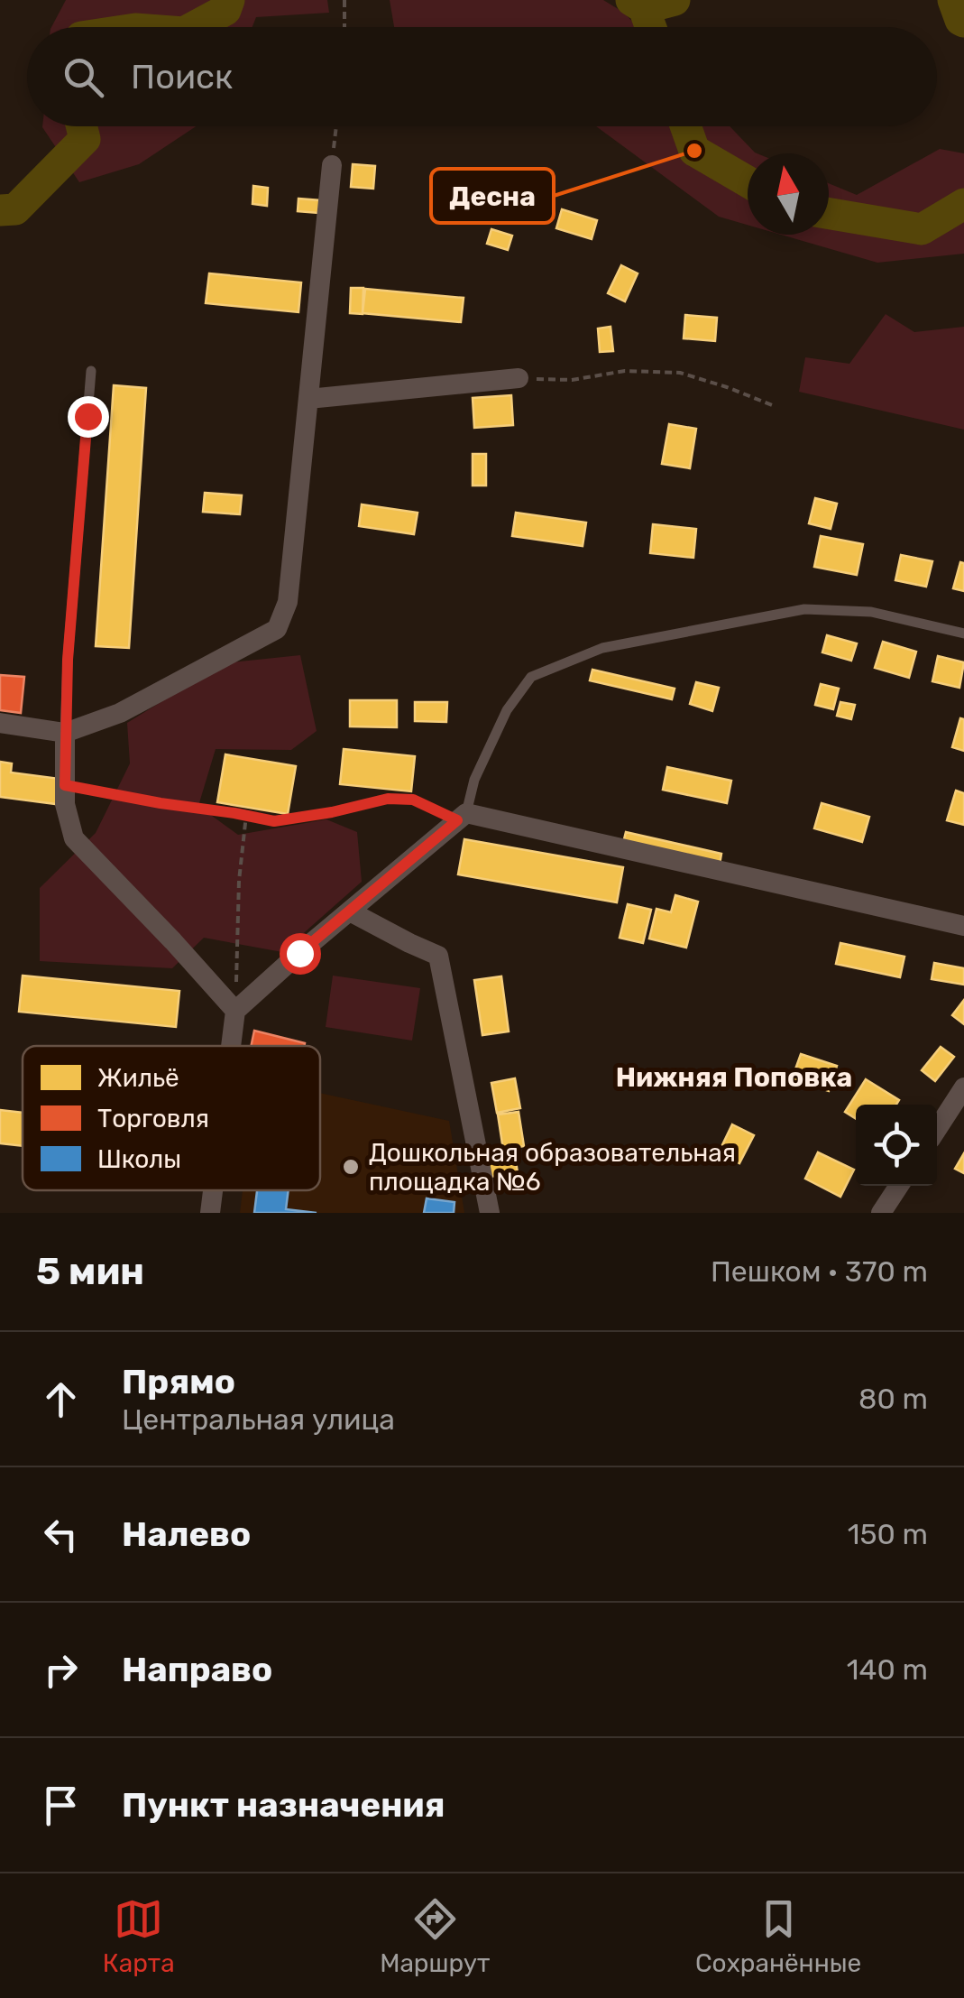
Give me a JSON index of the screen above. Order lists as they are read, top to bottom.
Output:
{
  "districts": ["Нижняя Поповка"],
  "places": ["Десна", "Дошкольная образовательная площадка №6"],
  "legend": ["Жильё", "Торговля", "Школы"],
  "north": "top",
  "page": {
    "search": "Поиск",
    "heading": ["5 мин", "Пешком · 370 m"],
    "list": [
      ["Прямо", "Центральная улица", "80 m"],
      ["Налево", "150 m"],
      ["Направо", "140 m"],
      "Пункт назначения"
    ],
    "nav": ["Карта", "Маршрут", "Сохранённые"]
  }
}
